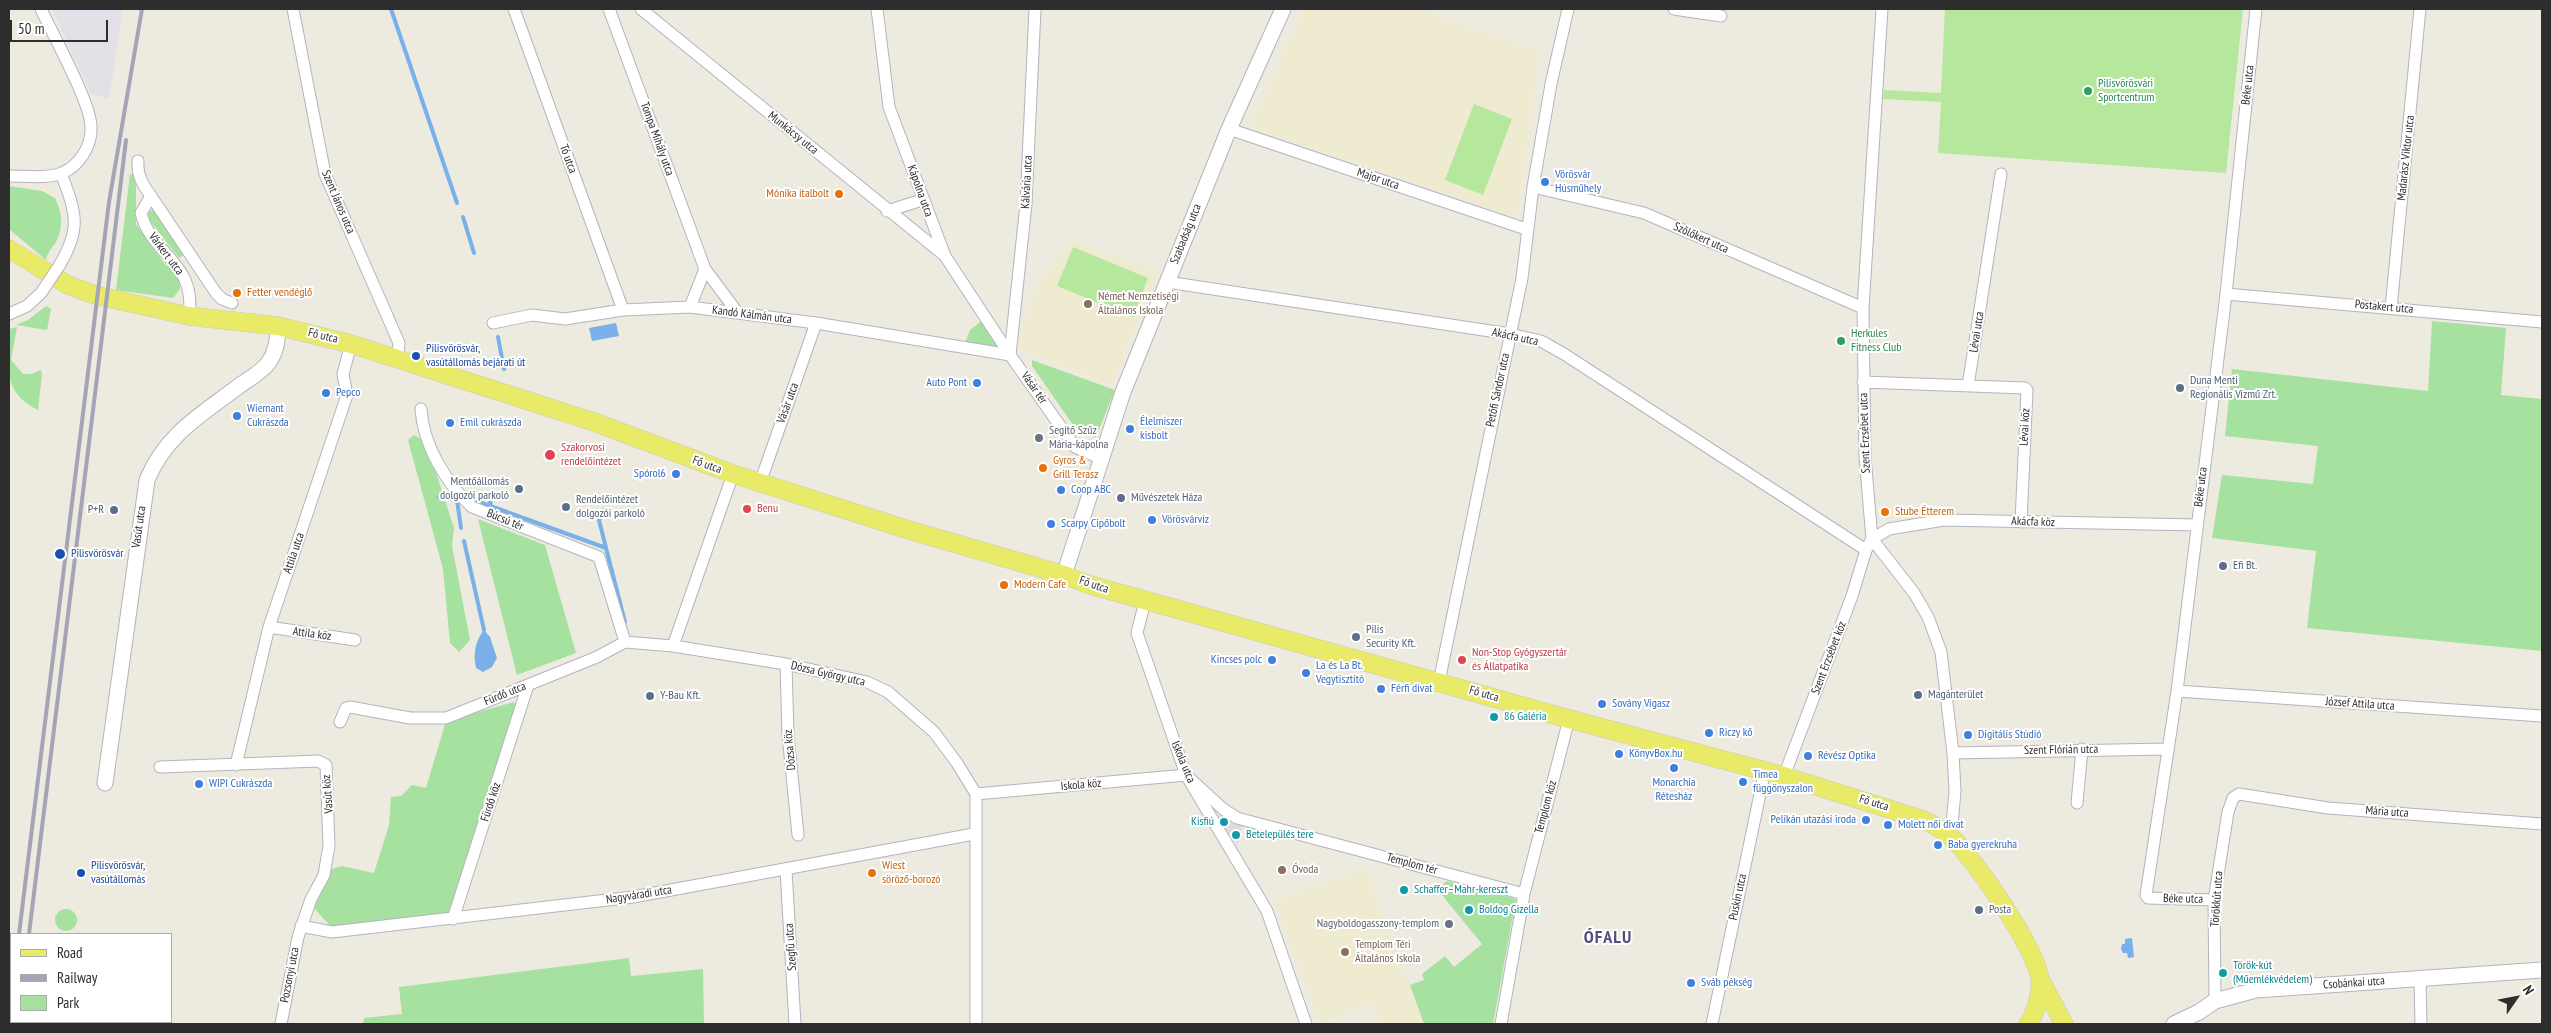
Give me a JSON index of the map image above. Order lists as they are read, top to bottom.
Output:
{
  "streets": {
    "main road": ["Fő utca"],
    "street": [
      "Béke utca",
      "Munkácsy utca",
      "Tompa Mihály utca",
      "Madarász Viktor utca",
      "Tó utca",
      "Major utca",
      "Kálvária utca",
      "Kápolna utca",
      "Szent János utca",
      "Szabadság utca",
      "Szőlőkert utca",
      "Várkert utca",
      "Postakert utca",
      "Kandó Kálmán utca",
      "Lévai utca",
      "Akácfa utca",
      "Vásár tér",
      "Petőfi Sándor utca",
      "Vásár utca",
      "Lévai köz",
      "Szent Erzsébet utca",
      "Búcsú tér",
      "Akácfa köz",
      "Vasút utca",
      "Attila utca",
      "Attila köz",
      "Szent Erzsébet köz",
      "Dózsa György utca",
      "Fürdő utca",
      "József Attila utca",
      "Dózsa köz",
      "Szent Flórián utca",
      "Iskola utca",
      "Iskola köz",
      "Vasút köz",
      "Fürdő köz",
      "Templom köz",
      "Mária utca",
      "Templom tér",
      "Nagyváradi utca",
      "Puskin utca",
      "Törökkút utca",
      "Szegfű utca",
      "Pozsonyi utca",
      "Csobánkai utca"
    ]
  },
  "crossings": [
    ["Béke utca", "Postakert utca"],
    ["Béke utca", "Akácfa köz"],
    ["Béke utca", "József Attila utca"],
    ["Béke utca", "Szent Flórián utca"],
    ["Béke utca", "Törökkút utca"],
    ["Munkácsy utca", "Kápolna utca"],
    ["Tompa Mihály utca", "Kandó Kálmán utca"],
    ["Madarász Viktor utca", "Postakert utca"],
    ["Tó utca", "Kandó Kálmán utca"],
    ["Major utca", "Szabadság utca"],
    ["Major utca", "Petőfi Sándor utca"],
    ["Kálvária utca", "Kápolna utca"],
    ["Kálvária utca", "Kandó Kálmán utca"],
    ["Kálvária utca", "Vásár tér"],
    ["Kápolna utca", "Kandó Kálmán utca"],
    ["Kápolna utca", "Vásár tér"],
    ["Szent János utca", "Fő utca"],
    ["Szabadság utca", "Akácfa utca"],
    ["Szabadság utca", "Vásár tér"],
    ["Szőlőkert utca", "Petőfi Sándor utca"],
    ["Szőlőkert utca", "Szent Erzsébet utca"],
    ["Várkert utca", "Fő utca"],
    ["Kandó Kálmán utca", "Vásár tér"],
    ["Kandó Kálmán utca", "Vásár utca"],
    ["Lévai utca", "Lévai köz"],
    ["Fő utca", "Petőfi Sándor utca"],
    ["Fő utca", "Vásár utca"],
    ["Fő utca", "Vasút utca"],
    ["Fő utca", "Attila utca"],
    ["Fő utca", "Szent Erzsébet köz"],
    ["Fő utca", "Iskola utca"],
    ["Fő utca", "Templom köz"],
    ["Fő utca", "Puskin utca"],
    ["Akácfa utca", "Petőfi Sándor utca"],
    ["Akácfa utca", "Szent Erzsébet köz"],
    ["Lévai köz", "Akácfa köz"],
    ["Szent Erzsébet utca", "Akácfa köz"],
    ["Szent Erzsébet utca", "Szent Erzsébet köz"],
    ["Búcsú tér", "Fürdő utca"],
    ["Akácfa köz", "Szent Erzsébet köz"],
    ["Attila utca", "Attila köz"],
    ["Attila utca", "Vasút köz"],
    ["Dózsa György utca", "Dózsa köz"],
    ["Dózsa György utca", "Iskola köz"],
    ["Fürdő utca", "Fürdő köz"],
    ["Iskola utca", "Iskola köz"],
    ["Iskola utca", "Templom tér"],
    ["Iskola köz", "Templom tér"],
    ["Vasút köz", "Nagyváradi utca"],
    ["Vasút köz", "Pozsonyi utca"],
    ["Fürdő köz", "Nagyváradi utca"],
    ["Templom köz", "Templom tér"],
    ["Mária utca", "Törökkút utca"],
    ["Nagyváradi utca", "Szegfű utca"],
    ["Nagyváradi utca", "Pozsonyi utca"],
    ["Törökkút utca", "Csobánkai utca"]
  ],
  "districts": ["ÓFALU"],
  "places": [
    "Pilisvörösvári Sportcentrum",
    "Vörösvár Húsműhely",
    "Mónika italbolt",
    "Fetter vendéglő",
    "Német Nemzetiségi Általános Iskola",
    "Herkules Fitness Club",
    "Pilisvörösvár, vasútállomás bejárati út",
    "Auto Pont",
    "Duna Menti Regionális Vízmű Zrt.",
    "Pepco",
    "Wiemant Cukrászda",
    "Emil cukrászda",
    "Élelmiszer kisbolt",
    "Segítő Szűz Mária-kápolna",
    "Szakorvosi rendelőintézet",
    "Gyros & Grill Terasz",
    "Spórol6",
    "Mentőállomás dolgozói parkoló",
    "Coop ABC",
    "Művészetek Háza",
    "Rendelőintézet dolgozói parkoló",
    "Benu",
    "P+R",
    "Stube Étterem",
    "Vörösvárvíz",
    "Scarpy Cipőbolt",
    "Pilisvörösvár",
    "Efi Bt.",
    "Modern Cafe",
    "Pilis Security Kft.",
    "Kincses polc",
    "Non-Stop Gyógyszertár és Állatpatika",
    "La és La Bt. Vegytisztító",
    "Férfi divat",
    "Magánterület",
    "Y-Bau Kft.",
    "Sovány Vígasz",
    "86 Galéria",
    "Riczy kő",
    "Digitális Stúdió",
    "KönyvBox.hu",
    "Révész Optika",
    "Monarchia Rétesház",
    "Tímea függönyszalon",
    "WIPI Cukrászda",
    "Pelikán utazási iroda",
    "Kisfiú",
    "Molett női divat",
    "Betelepülés tere",
    "Baba gyerekruha",
    "Óvoda",
    "Pilisvörösvár, vasútállomás",
    "Wiest söröző-borozó",
    "Schaffer–Mahr-kereszt",
    "Boldog Gizella",
    "Posta",
    "Nagyboldogasszony-templom",
    "Templom Téri Általános Iskola",
    "Török-kút (Műemlékvédelem)",
    "Sváb pékség"
  ],
  "legend": ["Road", "Railway", "Park"],
  "scale_bar": "50 m",
  "north": "top right"
}
